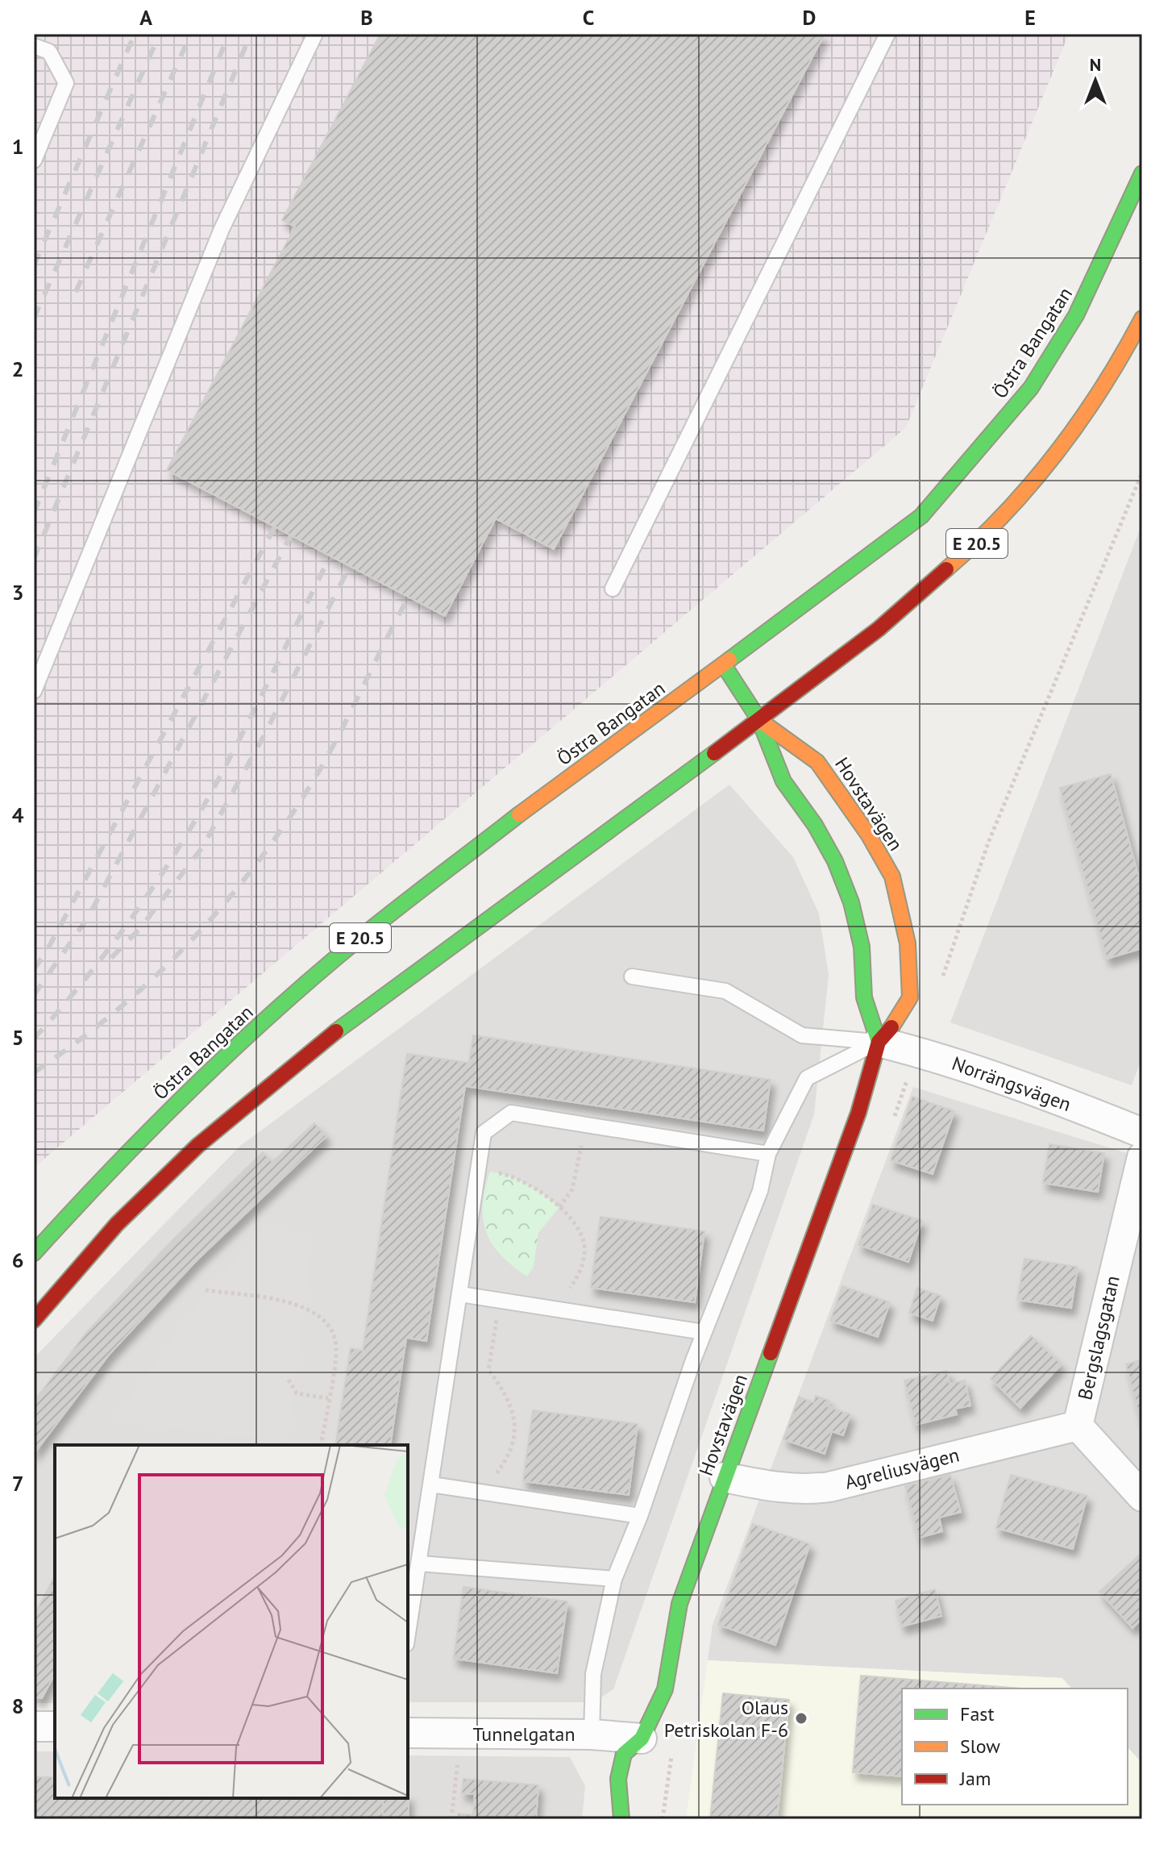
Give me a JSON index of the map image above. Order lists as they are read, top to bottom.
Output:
{
  "streets": {
    "main road": ["Östra Bangatan", "E 20.5", "Hovstavägen"],
    "street": [
      "Norrängsvägen",
      "Bergslagsgatan",
      "Agreliusvägen",
      "Tunnelgatan"
    ]
  },
  "crossings": [
    ["E 20.5", "Hovstavägen"],
    ["Hovstavägen", "Norrängsvägen"],
    ["Hovstavägen", "Agreliusvägen"],
    ["Hovstavägen", "Tunnelgatan"],
    ["Bergslagsgatan", "Agreliusvägen"]
  ],
  "places": ["Olaus Petriskolan F-6"],
  "legend": ["Fast", "Slow", "Jam"],
  "north": "top",
  "grid": {
    "columns": [
      "A",
      "B",
      "C",
      "D",
      "E"
    ],
    "rows": [
      "1",
      "2",
      "3",
      "4",
      "5",
      "6",
      "7",
      "8"
    ]
  }
}
